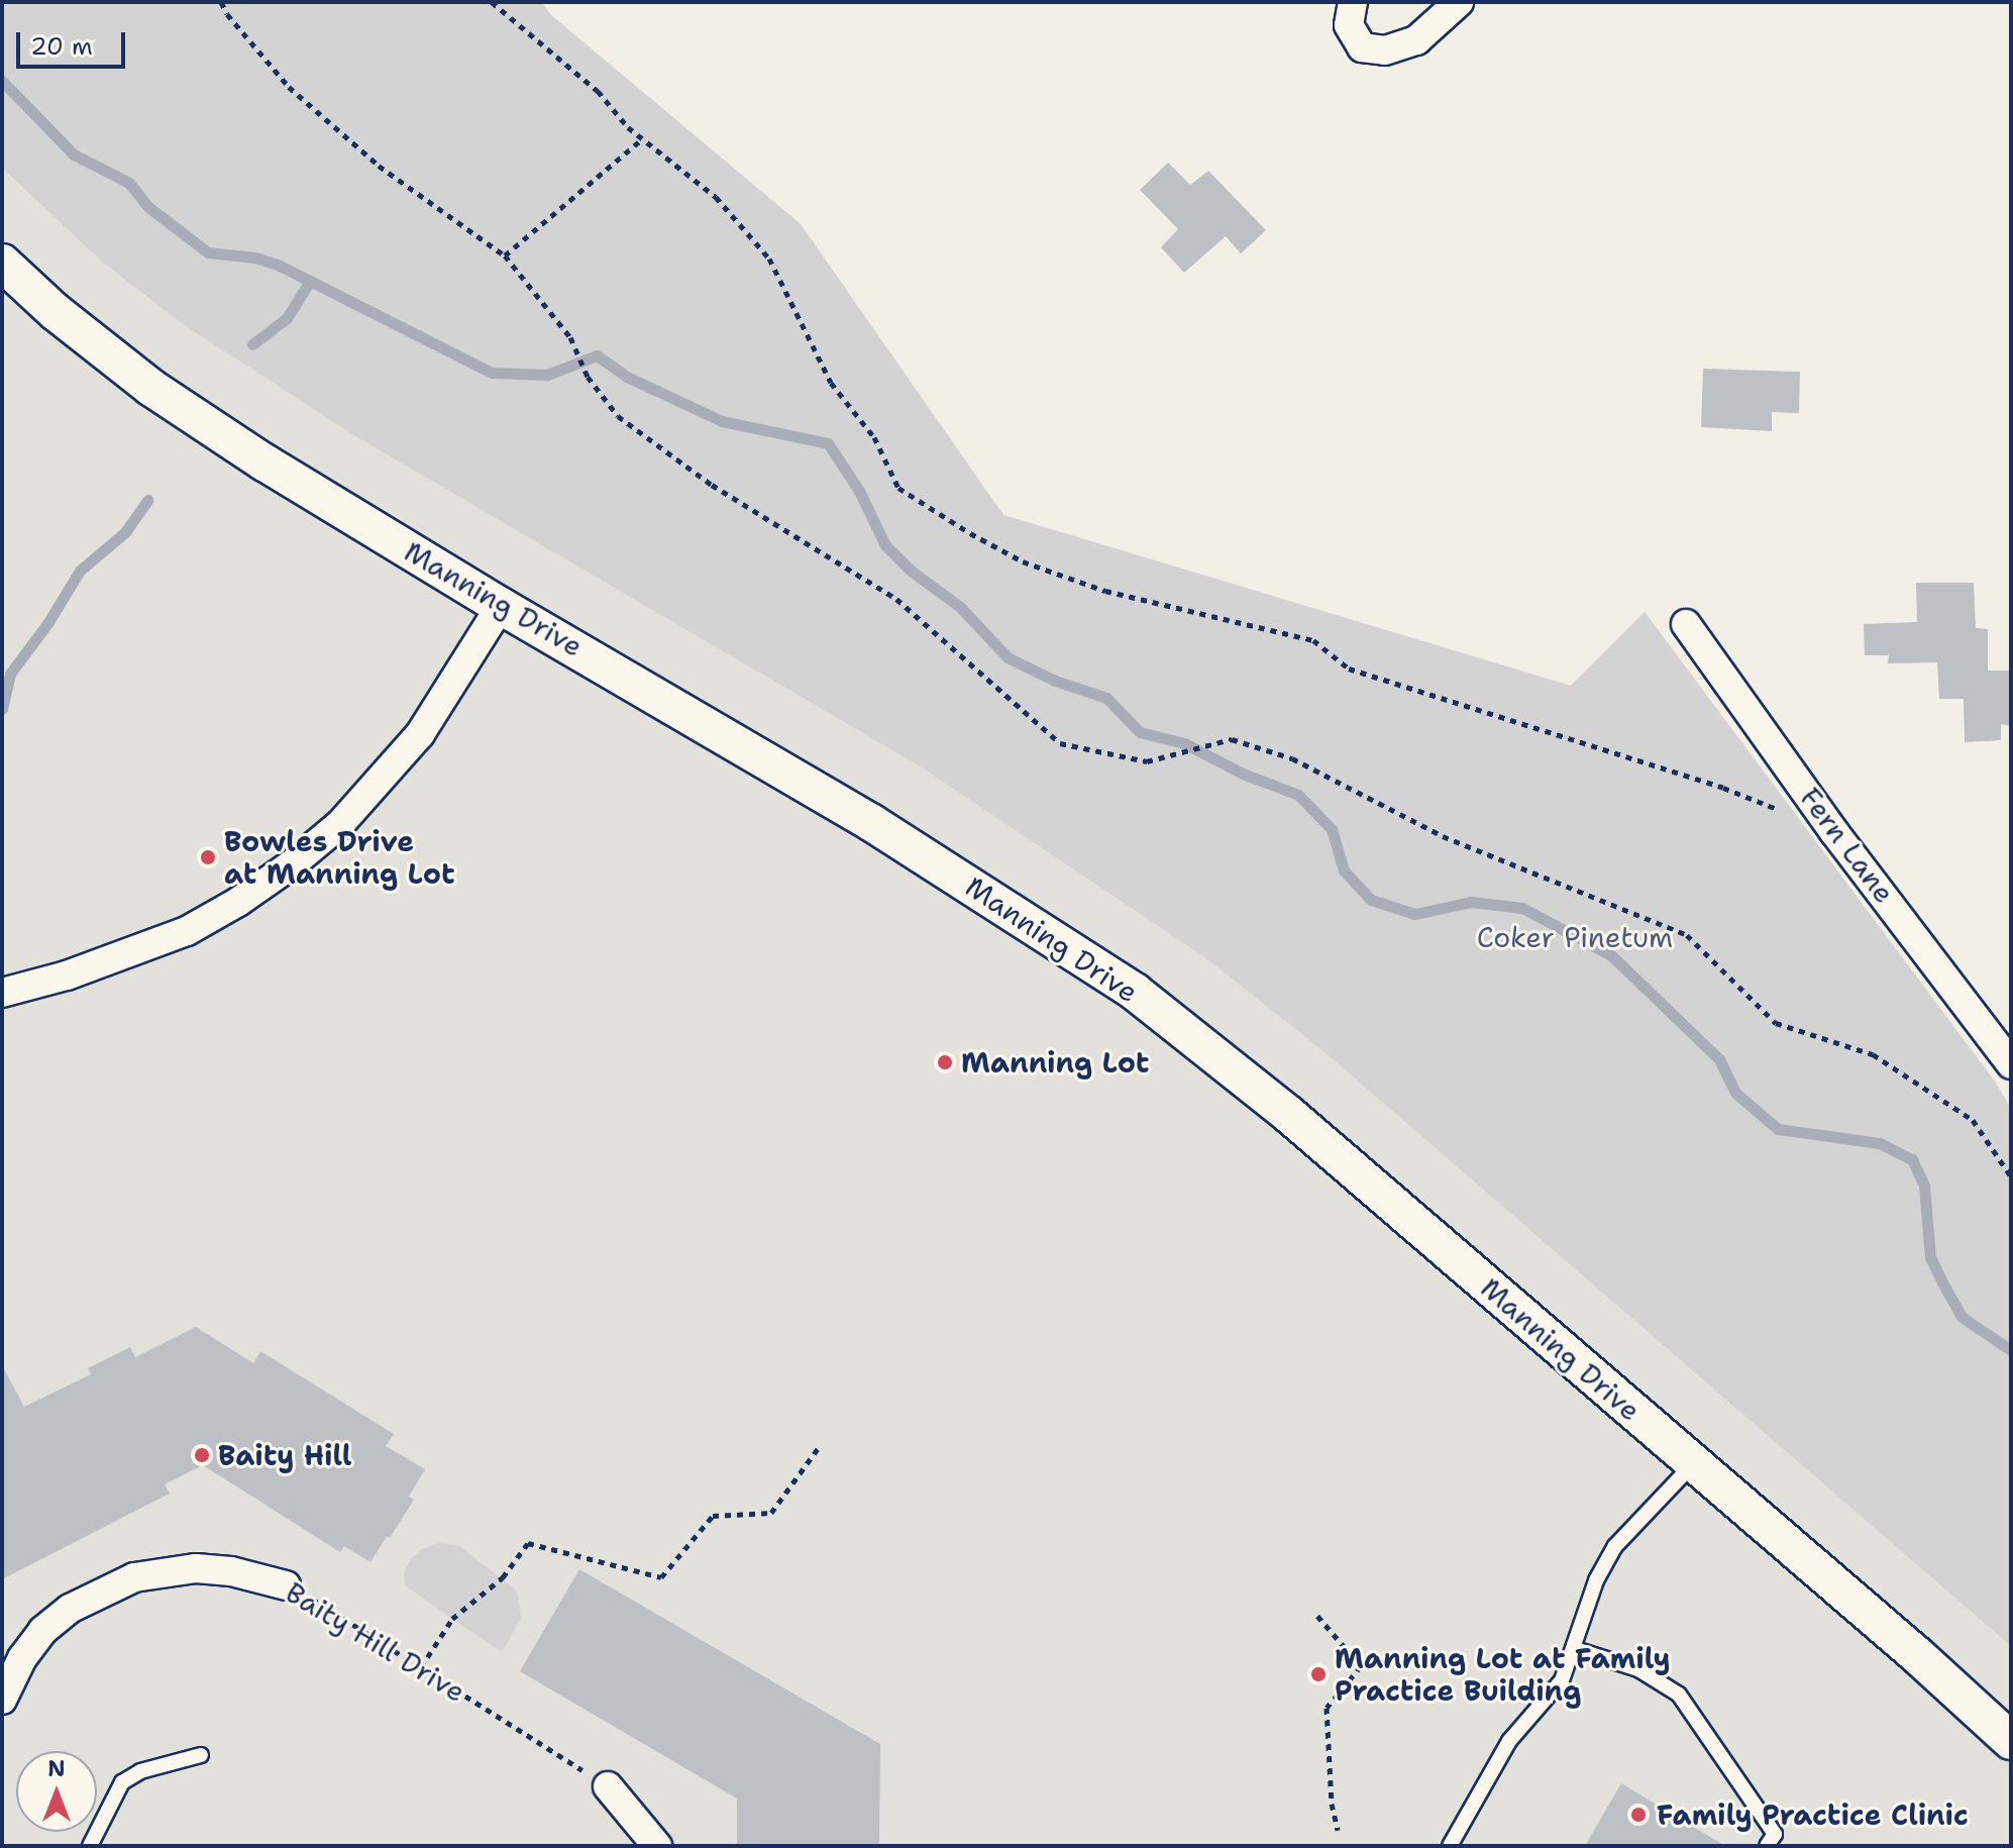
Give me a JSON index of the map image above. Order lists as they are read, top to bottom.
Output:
{
  "streets": {
    "street": ["Manning Drive", "Fern Lane", "Baity Hill Drive"]
  },
  "parks": ["Coker Pinetum"],
  "places": [
    "Bowles Drive at Manning Lot",
    "Manning Lot",
    "Baity Hill",
    "Manning Lot at Family Practice Building",
    "Family Practice Clinic"
  ],
  "scale_bar": "20 m",
  "north": "top"
}
